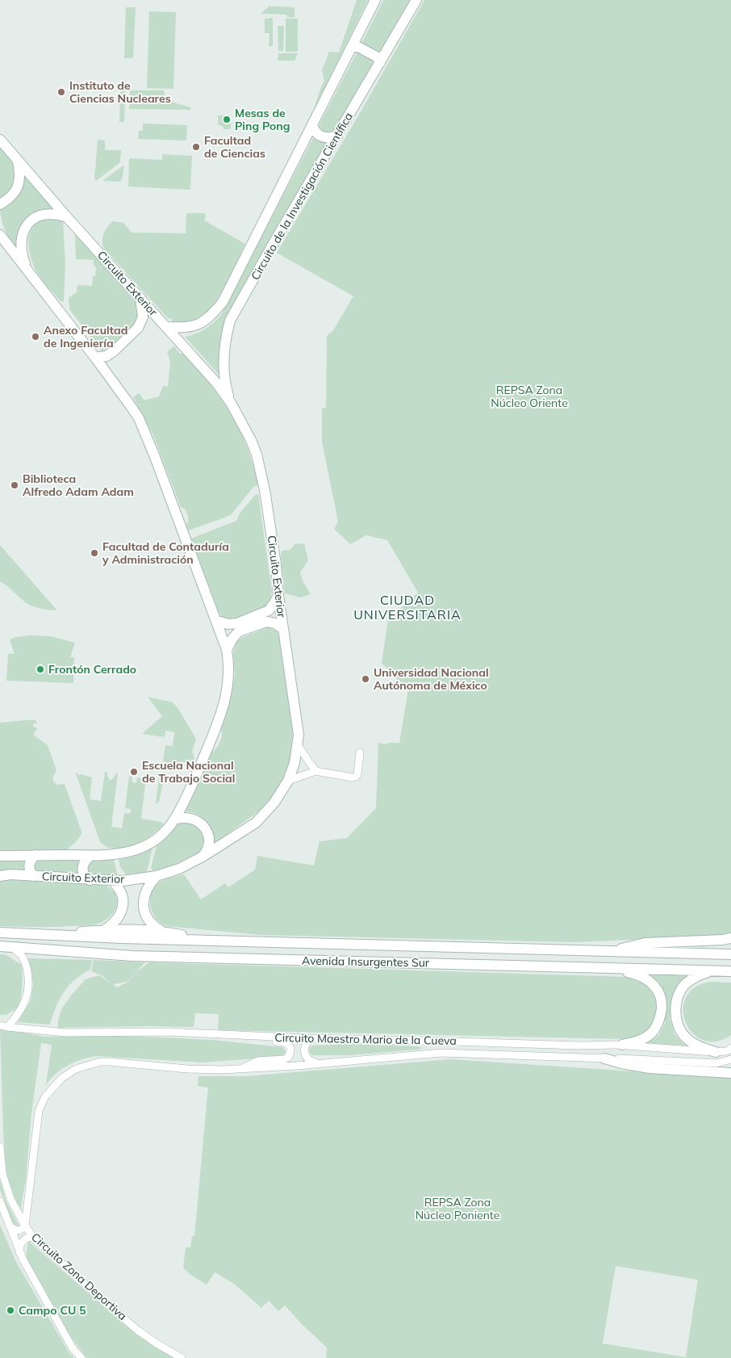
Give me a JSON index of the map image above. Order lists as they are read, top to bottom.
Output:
{
  "streets": {
    "street": [
      "Circuito de la Investigación Científica",
      "Circuito Exterior",
      "Avenida Insurgentes Sur",
      "Circuito Maestro Mario de la Cueva",
      "Circuito Zona Deportiva"
    ]
  },
  "crossings": [
    ["Circuito de la Investigación Científica", "Circuito Exterior"],
    ["Circuito Maestro Mario de la Cueva", "Circuito Zona Deportiva"]
  ],
  "districts": ["CIUDAD UNIVERSITARIA"],
  "parks": ["REPSA Zona Núcleo Oriente", "REPSA Zona Núcleo Poniente"],
  "places": [
    "Instituto de Ciencias Nucleares",
    "Mesas de Ping Pong",
    "Facultad de Ciencias",
    "Anexo Facultad de Ingeniería",
    "Biblioteca Alfredo Adam Adam",
    "Facultad de Contaduría y Administración",
    "Frontón Cerrado",
    "Universidad Nacional Autónoma de México",
    "Escuela Nacional de Trabajo Social",
    "Campo CU 5"
  ]
}
